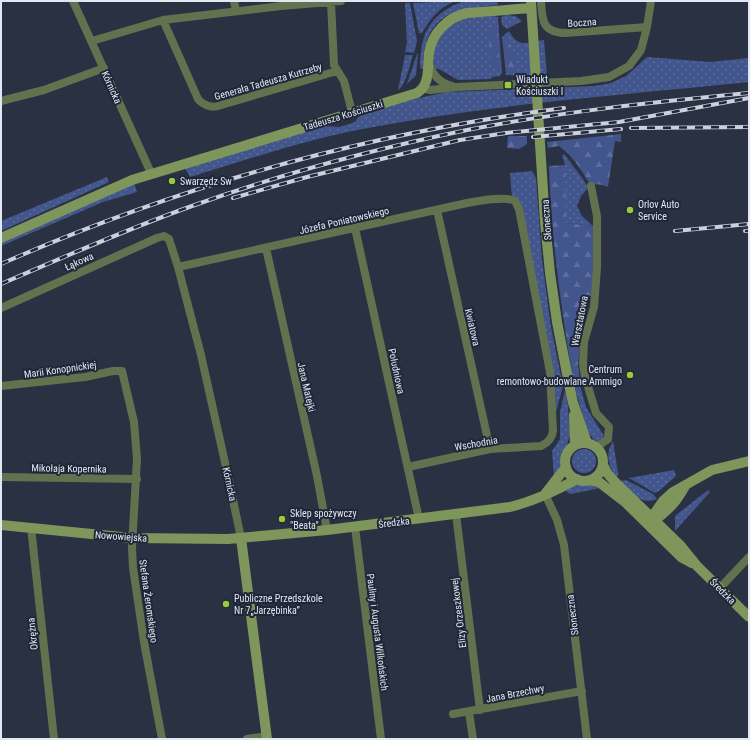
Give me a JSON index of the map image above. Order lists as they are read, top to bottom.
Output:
{
  "streets": {
    "street": [
      "Boczna",
      "Generała Tadeusza Kutrzeby",
      "Kórnicka",
      "Tadeusza Kościuszki",
      "Józefa Poniatowskiego",
      "Słoneczna",
      "Łąkowa",
      "Warsztatowa",
      "Kwiatowa",
      "Marii Konopnickiej",
      "Południowa",
      "Jana Matejki",
      "Wschodnia",
      "Mikołaja Kopernika",
      "Średzka",
      "Nowowiejska",
      "Stefana Żeromskiego",
      "Elizy Orzeszkowej",
      "Pauliny i Augusta Wilkońskich",
      "Okrężna",
      "Jana Brzechwy"
    ]
  },
  "crossings": [
    ["Boczna", "Tadeusza Kościuszki"],
    ["Kórnicka", "Tadeusza Kościuszki"],
    ["Kórnicka", "Józefa Poniatowskiego"],
    ["Kórnicka", "Łąkowa"],
    ["Kórnicka", "Średzka"],
    ["Kórnicka", "Nowowiejska"],
    ["Józefa Poniatowskiego", "Kwiatowa"],
    ["Józefa Poniatowskiego", "Południowa"],
    ["Józefa Poniatowskiego", "Jana Matejki"],
    ["Józefa Poniatowskiego", "Wschodnia"],
    ["Słoneczna", "Warsztatowa"],
    ["Słoneczna", "Średzka"],
    ["Słoneczna", "Jana Brzechwy"],
    ["Warsztatowa", "Średzka"],
    ["Kwiatowa", "Wschodnia"],
    ["Marii Konopnickiej", "Stefana Żeromskiego"],
    ["Południowa", "Wschodnia"],
    ["Południowa", "Średzka"],
    ["Jana Matejki", "Średzka"],
    ["Mikołaja Kopernika", "Stefana Żeromskiego"],
    ["Średzka", "Nowowiejska"],
    ["Średzka", "Elizy Orzeszkowej"],
    ["Średzka", "Pauliny i Augusta Wilkońskich"],
    ["Nowowiejska", "Stefana Żeromskiego"],
    ["Nowowiejska", "Okrężna"],
    ["Elizy Orzeszkowej", "Jana Brzechwy"]
  ],
  "places": {
    "transit": ["Wiadukt Kościuszki I"],
    "other": [
      "Swarzędz Sw",
      "Orlov Auto Service",
      "Centrum remontowo-budowlane Ammigo",
      "Sklep spożywczy \"Beata\"",
      "Publiczne Przedszkole Nr 7„Jarzębinka”"
    ]
  }
}
